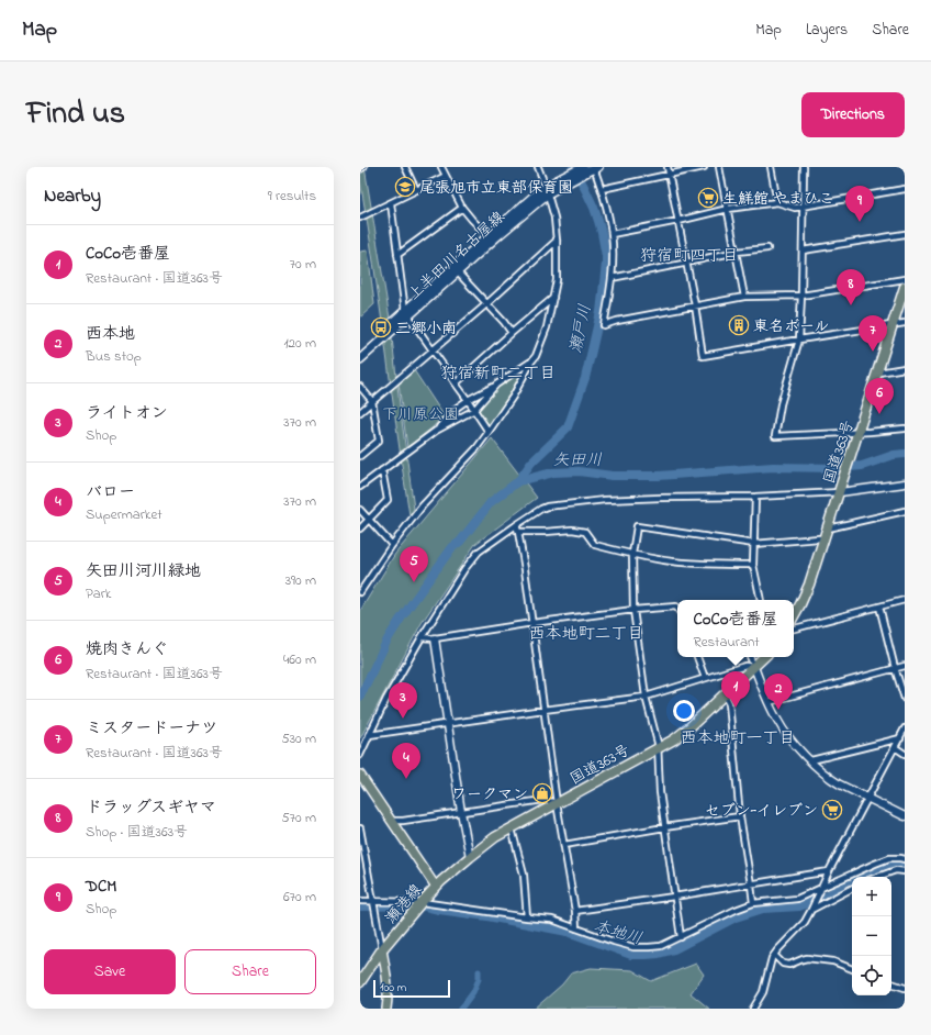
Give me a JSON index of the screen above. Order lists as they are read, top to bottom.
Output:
{
  "streets": {
    "highway": ["国道363号", "瀬港線"],
    "main road": ["上半田川名古屋線"]
  },
  "crossings": [
    ["国道363号", "瀬港線"]
  ],
  "districts": [
    "狩宿町四丁目",
    "狩宿新町二丁目",
    "西本地町二丁目",
    "西本地町一丁目"
  ],
  "water": ["瀬戸川", "矢田川", "本地川"],
  "parks": ["下川原公園"],
  "places": {
    "school or university": ["尾張旭市立東部保育園"],
    "supermarket": ["生鮮館 やまひこ", "セブン-イレブン"],
    "building": ["東名ボール"],
    "bus stop": ["三郷小南"],
    "shop": ["ワークマン"]
  },
  "scale_bar": "100 m",
  "page": {
    "header": "Map",
    "nav": ["Map", "Layers", "Share"],
    "title": "Find us",
    "buttons": [
      "Directions",
      ["Save", "Share"]
    ],
    "heading": ["Nearby", "9 results"],
    "pins": [
      "9",
      "8",
      "7",
      "6",
      "5",
      "1",
      "2",
      "3",
      "4"
    ],
    "list": [
      {
        "mark": "1",
        "name": "CoCo壱番屋",
        "note": "Restaurant · 国道363号",
        "value": "70 m"
      },
      {
        "mark": "2",
        "name": "西本地",
        "note": "Bus stop",
        "value": "120 m"
      },
      {
        "mark": "3",
        "name": "ライトオン",
        "note": "Shop",
        "value": "370 m"
      },
      {
        "mark": "4",
        "name": "バロー",
        "note": "Supermarket",
        "value": "370 m"
      },
      {
        "mark": "5",
        "name": "矢田川河川緑地",
        "note": "Park",
        "value": "390 m"
      },
      {
        "mark": "6",
        "name": "焼肉きんぐ",
        "note": "Restaurant · 国道363号",
        "value": "460 m"
      },
      {
        "mark": "7",
        "name": "ミスタードーナツ",
        "note": "Restaurant · 国道363号",
        "value": "530 m"
      },
      {
        "mark": "8",
        "name": "ドラッグスギヤマ",
        "note": "Shop · 国道363号",
        "value": "570 m"
      },
      {
        "mark": "9",
        "name": "DCM",
        "note": "Shop",
        "value": "670 m"
      }
    ],
    "popup": ["CoCo壱番屋", "Restaurant"],
    "map_buttons": ["+", "−"],
    "scale": "100 m"
  }
}
